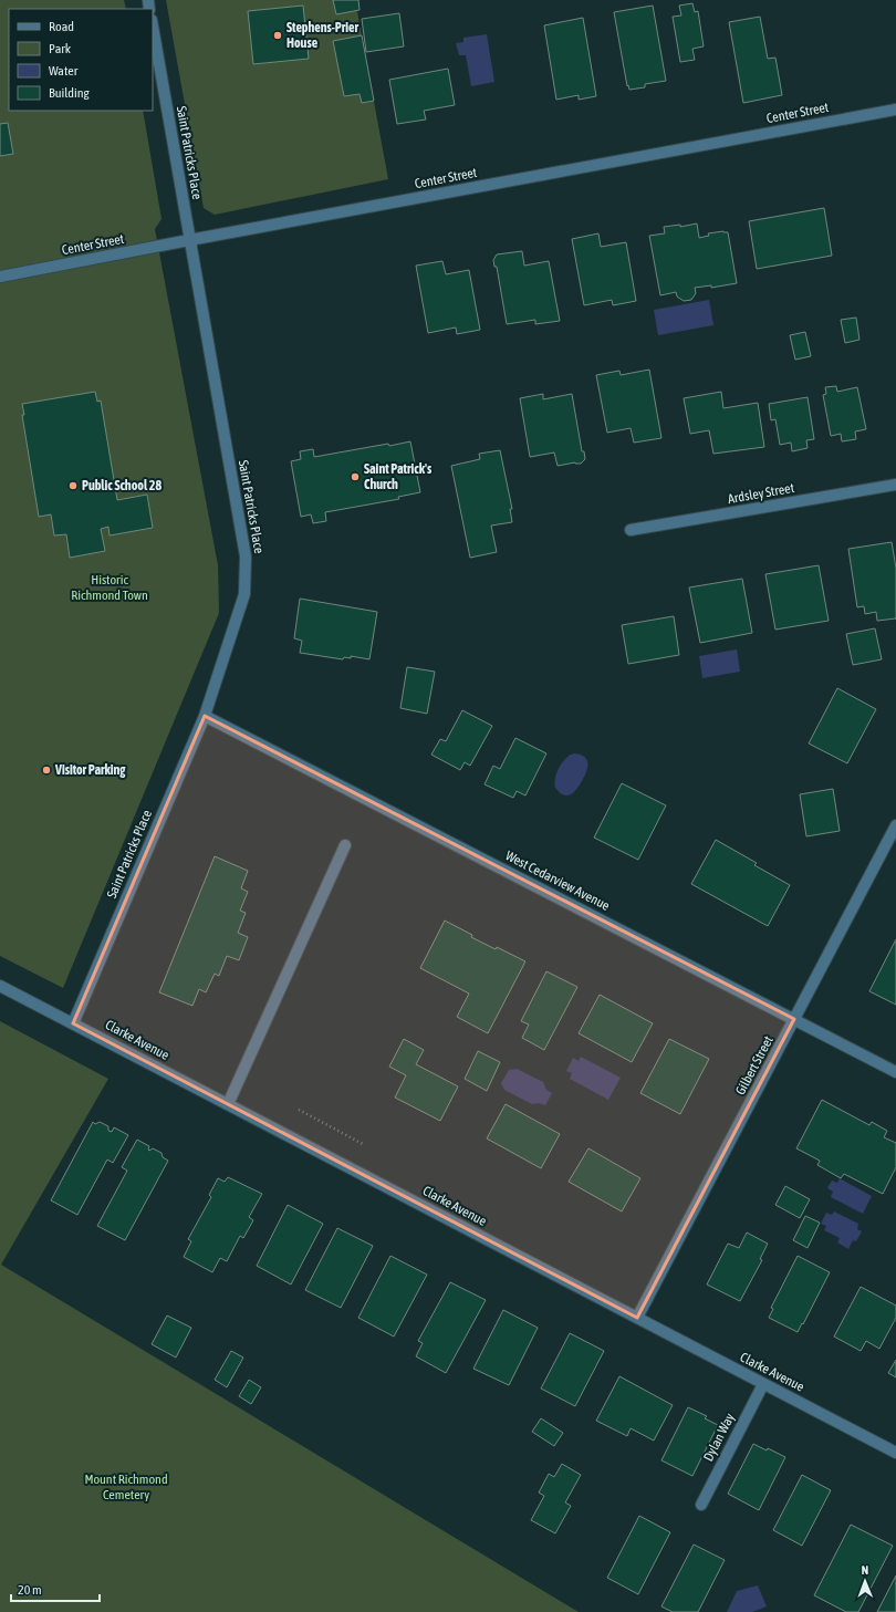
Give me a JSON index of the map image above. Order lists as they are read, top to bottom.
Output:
{
  "streets": {
    "street": [
      "Center Street",
      "Saint Patricks Place",
      "Ardsley Street",
      "West Cedarview Avenue",
      "Clarke Avenue",
      "Gilbert Street",
      "Dylan Way"
    ]
  },
  "crossings": [
    ["Center Street", "Saint Patricks Place"],
    ["Saint Patricks Place", "West Cedarview Avenue"],
    ["Saint Patricks Place", "Clarke Avenue"],
    ["West Cedarview Avenue", "Gilbert Street"],
    ["Clarke Avenue", "Gilbert Street"],
    ["Clarke Avenue", "Dylan Way"]
  ],
  "parks": ["Historic Richmond Town", "Mount Richmond Cemetery"],
  "places": [
    "Stephens-Prier House",
    "Saint Patrick's Church",
    "Public School 28",
    "Visitor Parking"
  ],
  "legend": [
    "Road",
    "Park",
    "Water",
    "Building"
  ],
  "scale_bar": "20 m",
  "north": "top"
}
